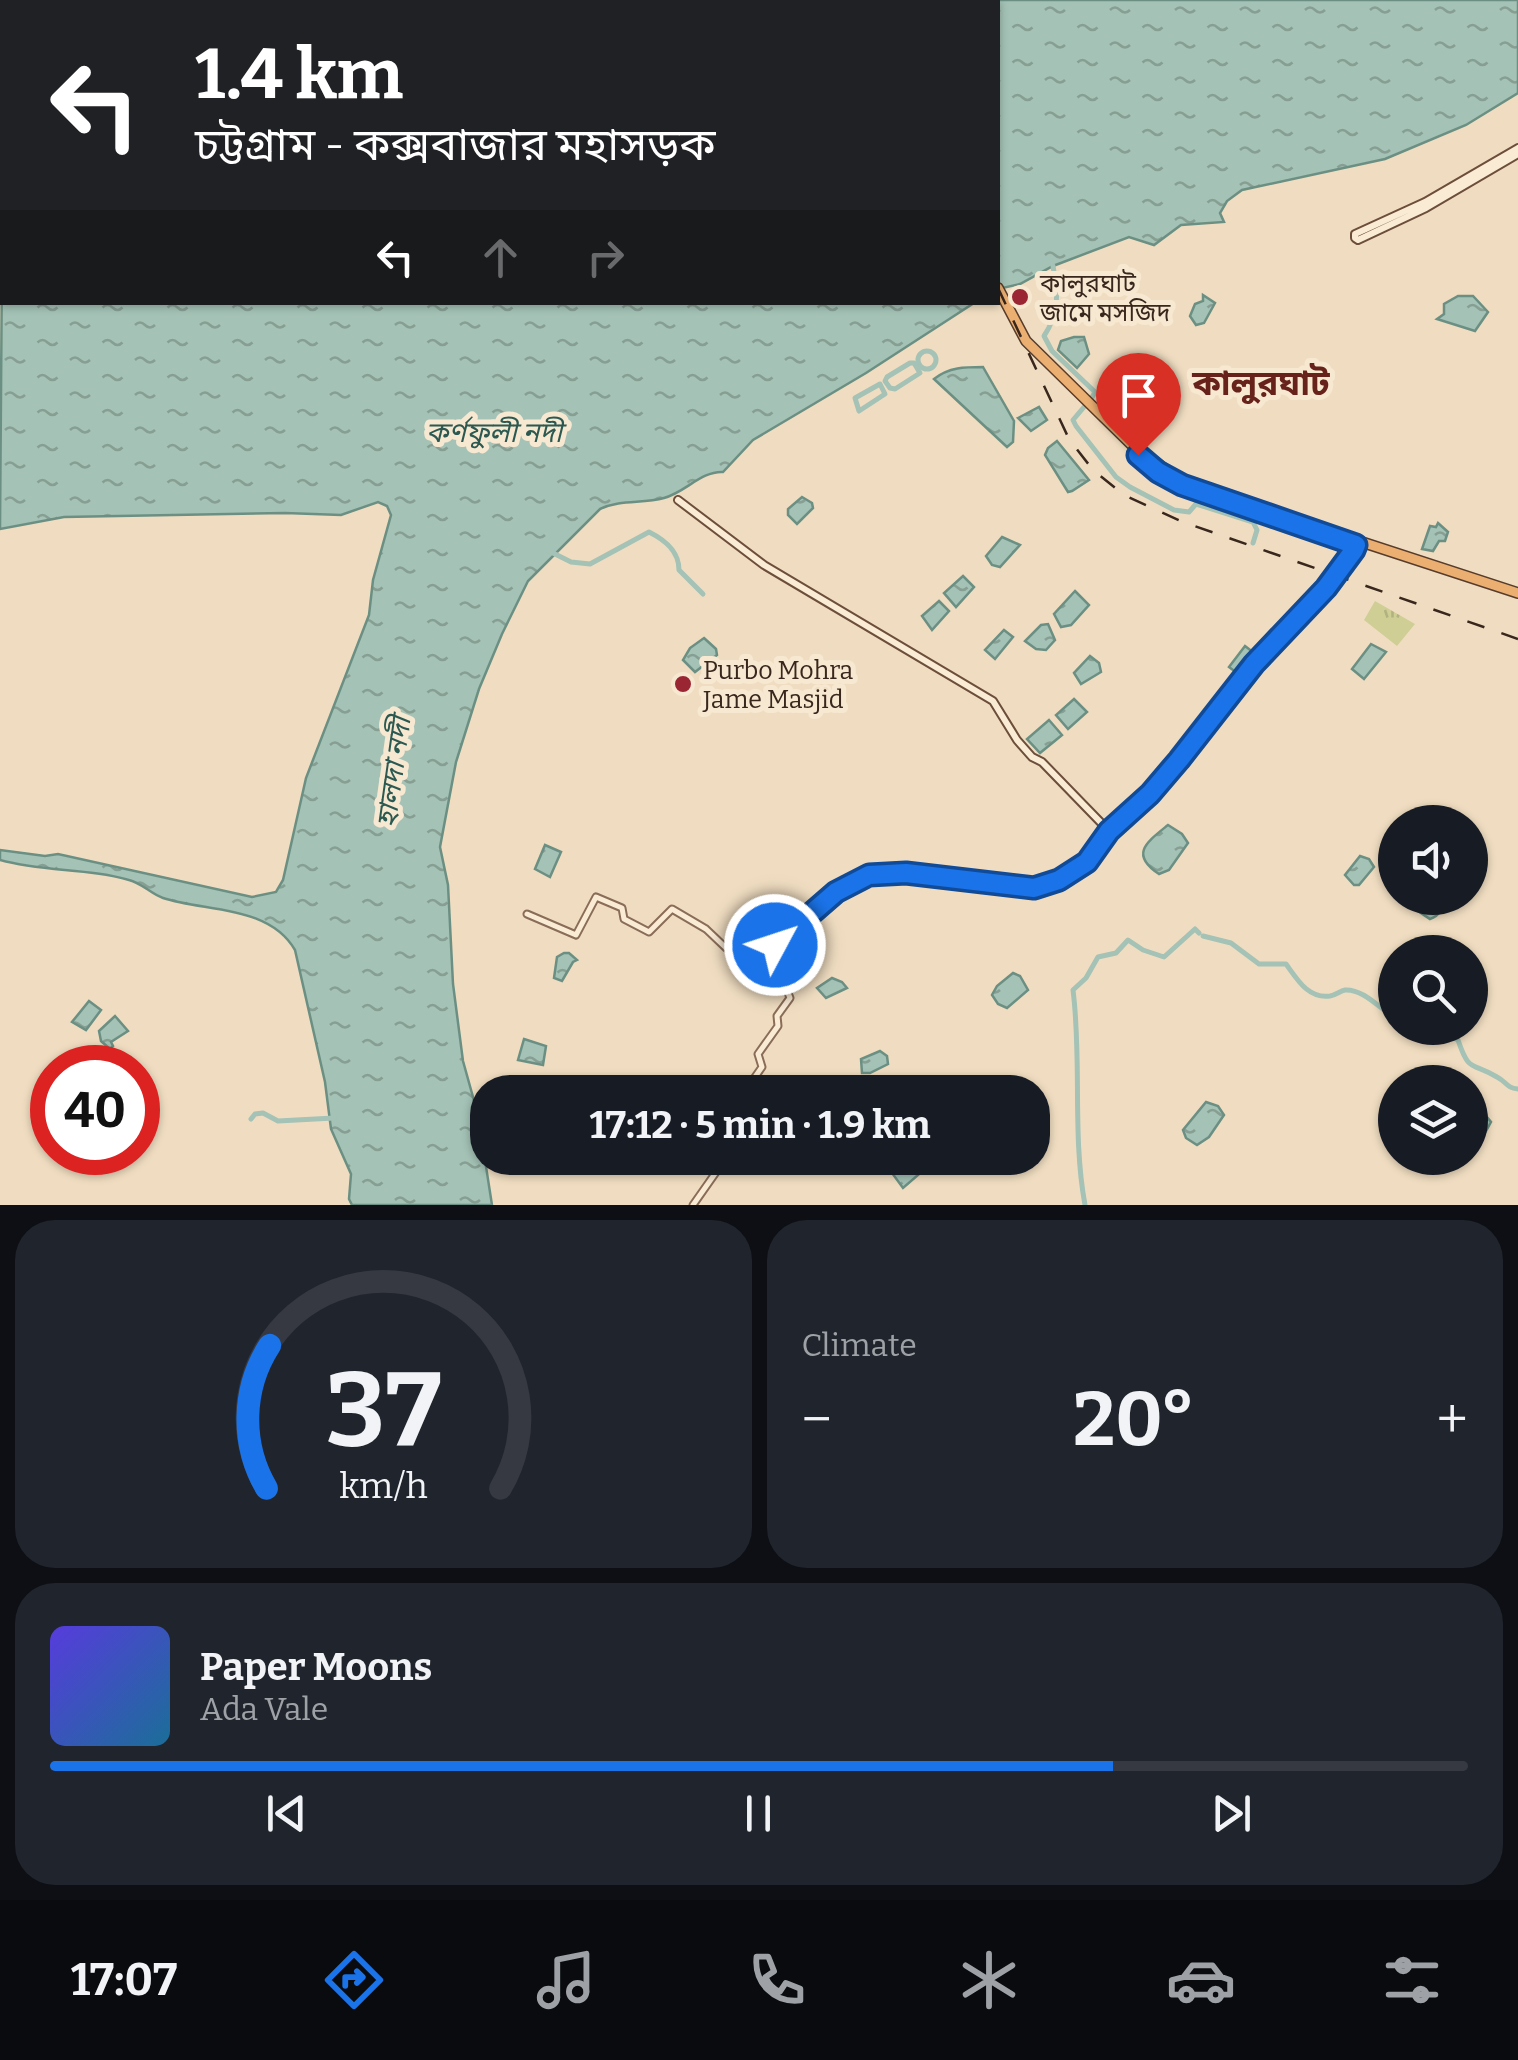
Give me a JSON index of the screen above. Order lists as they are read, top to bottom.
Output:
{
  "districts": ["কালুরঘাট"],
  "water": ["কর্ণফুলী নদী", "হালদা নদী"],
  "places": ["কালুরঘাট জামে মসজিদ", "Purbo Mohra Jame Masjid"],
  "page": {
    "turn": ["1.4 km", "চট্টগ্রাম - কক্সবাজার মহাসড়ক"],
    "limit": "40",
    "trip": "17:12 · 5 min · 1.9 km",
    "tile": "Climate",
    "heat": ["−", "20°", "+"],
    "song": ["Paper Moons", "Ada Vale"],
    "tabs": "17:07",
    "gauge": ["37", "km/h"]
  }
}
